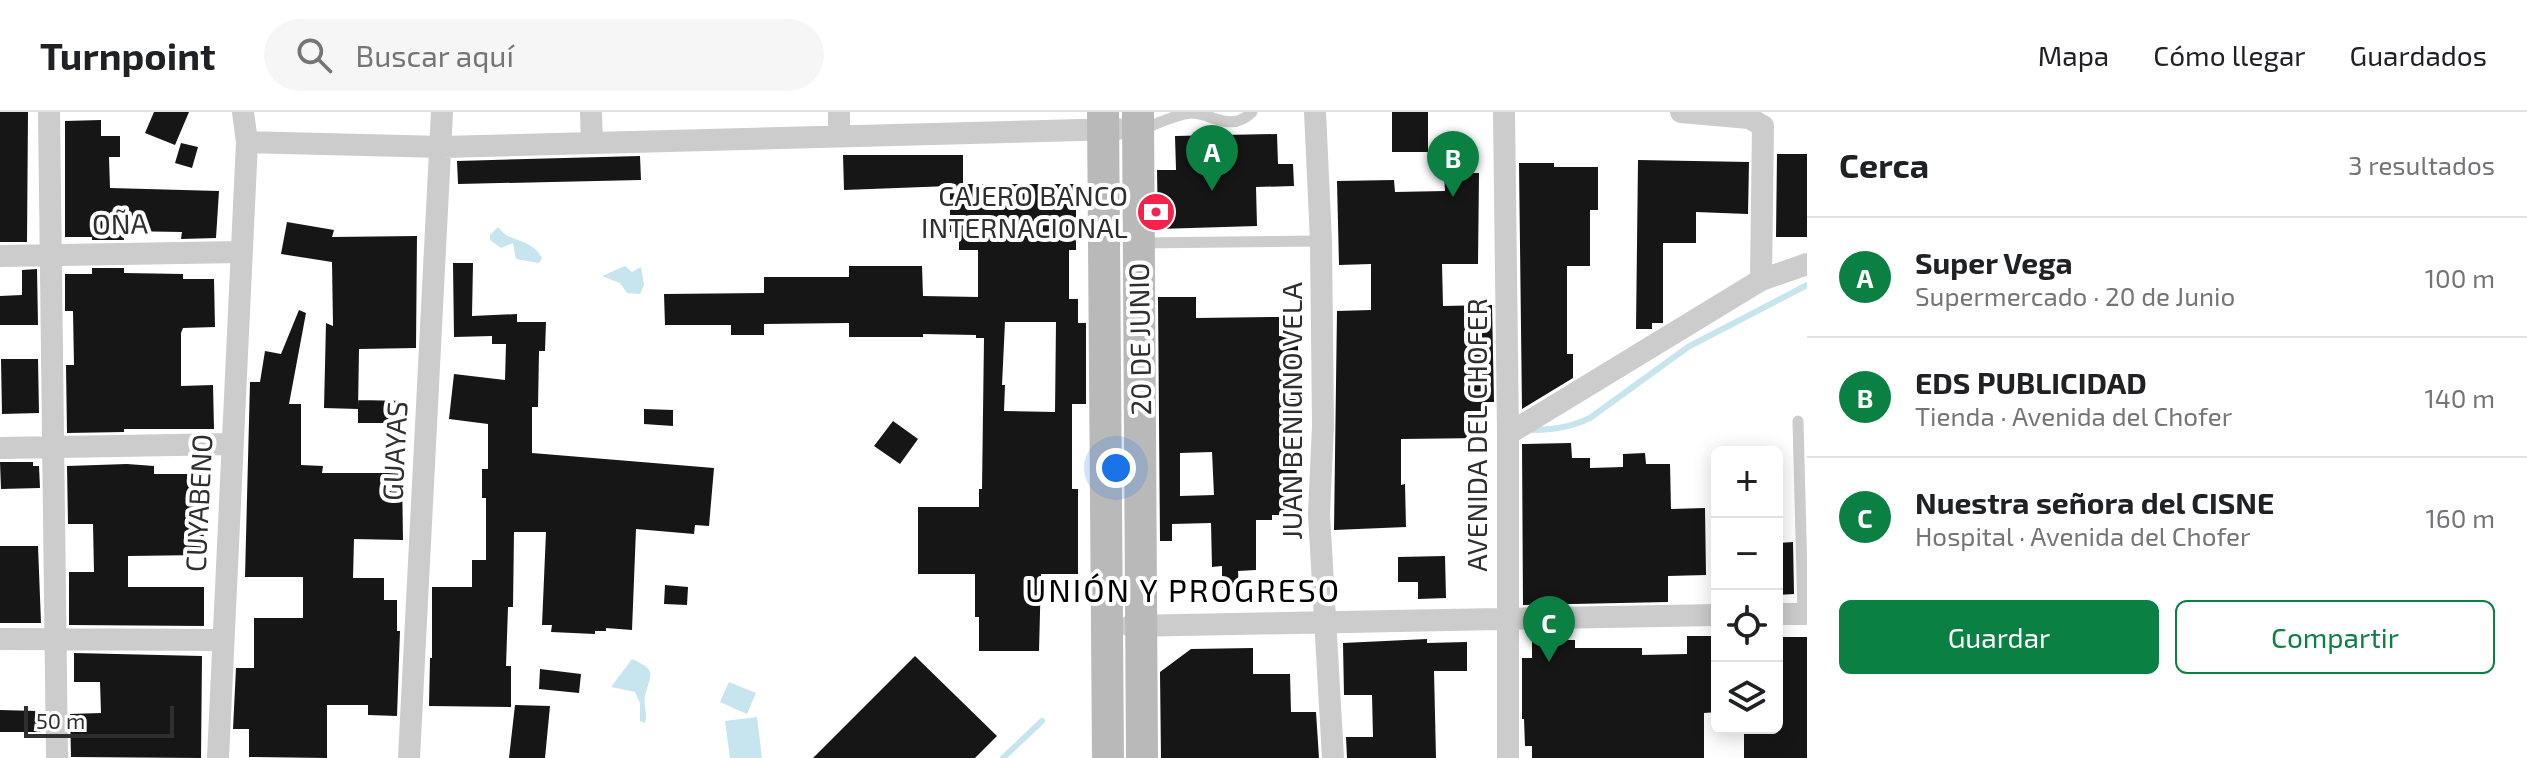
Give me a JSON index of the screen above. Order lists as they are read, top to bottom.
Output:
{
  "streets": {
    "street": [
      "OÑA",
      "20 DE JUNIO",
      "JUAN BENIGNO VELA",
      "AVENIDA DEL CHOFER",
      "GUAYAS",
      "CUYABENO"
    ]
  },
  "crossings": [
    ["OÑA", "CUYABENO"]
  ],
  "districts": ["UNIÓN Y PROGRESO"],
  "places": {
    "bank": ["CAJERO BANCO INTERNACIONAL"]
  },
  "scale_bar": "50 m",
  "page": {
    "header": "Turnpoint",
    "search": "Buscar aquí",
    "nav": ["Mapa", "Cómo llegar", "Guardados"],
    "heading": ["Cerca", "3 resultados"],
    "pins": ["A", "B", "C"],
    "list": [
      {
        "mark": "A",
        "name": "Super Vega",
        "note": "Supermercado · 20 de Junio",
        "value": "100 m"
      },
      {
        "mark": "B",
        "name": "EDS PUBLICIDAD",
        "note": "Tienda · Avenida del Chofer",
        "value": "140 m"
      },
      {
        "mark": "C",
        "name": "Nuestra señora del CISNE",
        "note": "Hospital · Avenida del Chofer",
        "value": "160 m"
      }
    ],
    "map_buttons": ["+", "−"],
    "buttons": ["Guardar", "Compartir"],
    "scale": "50 m"
  }
}
